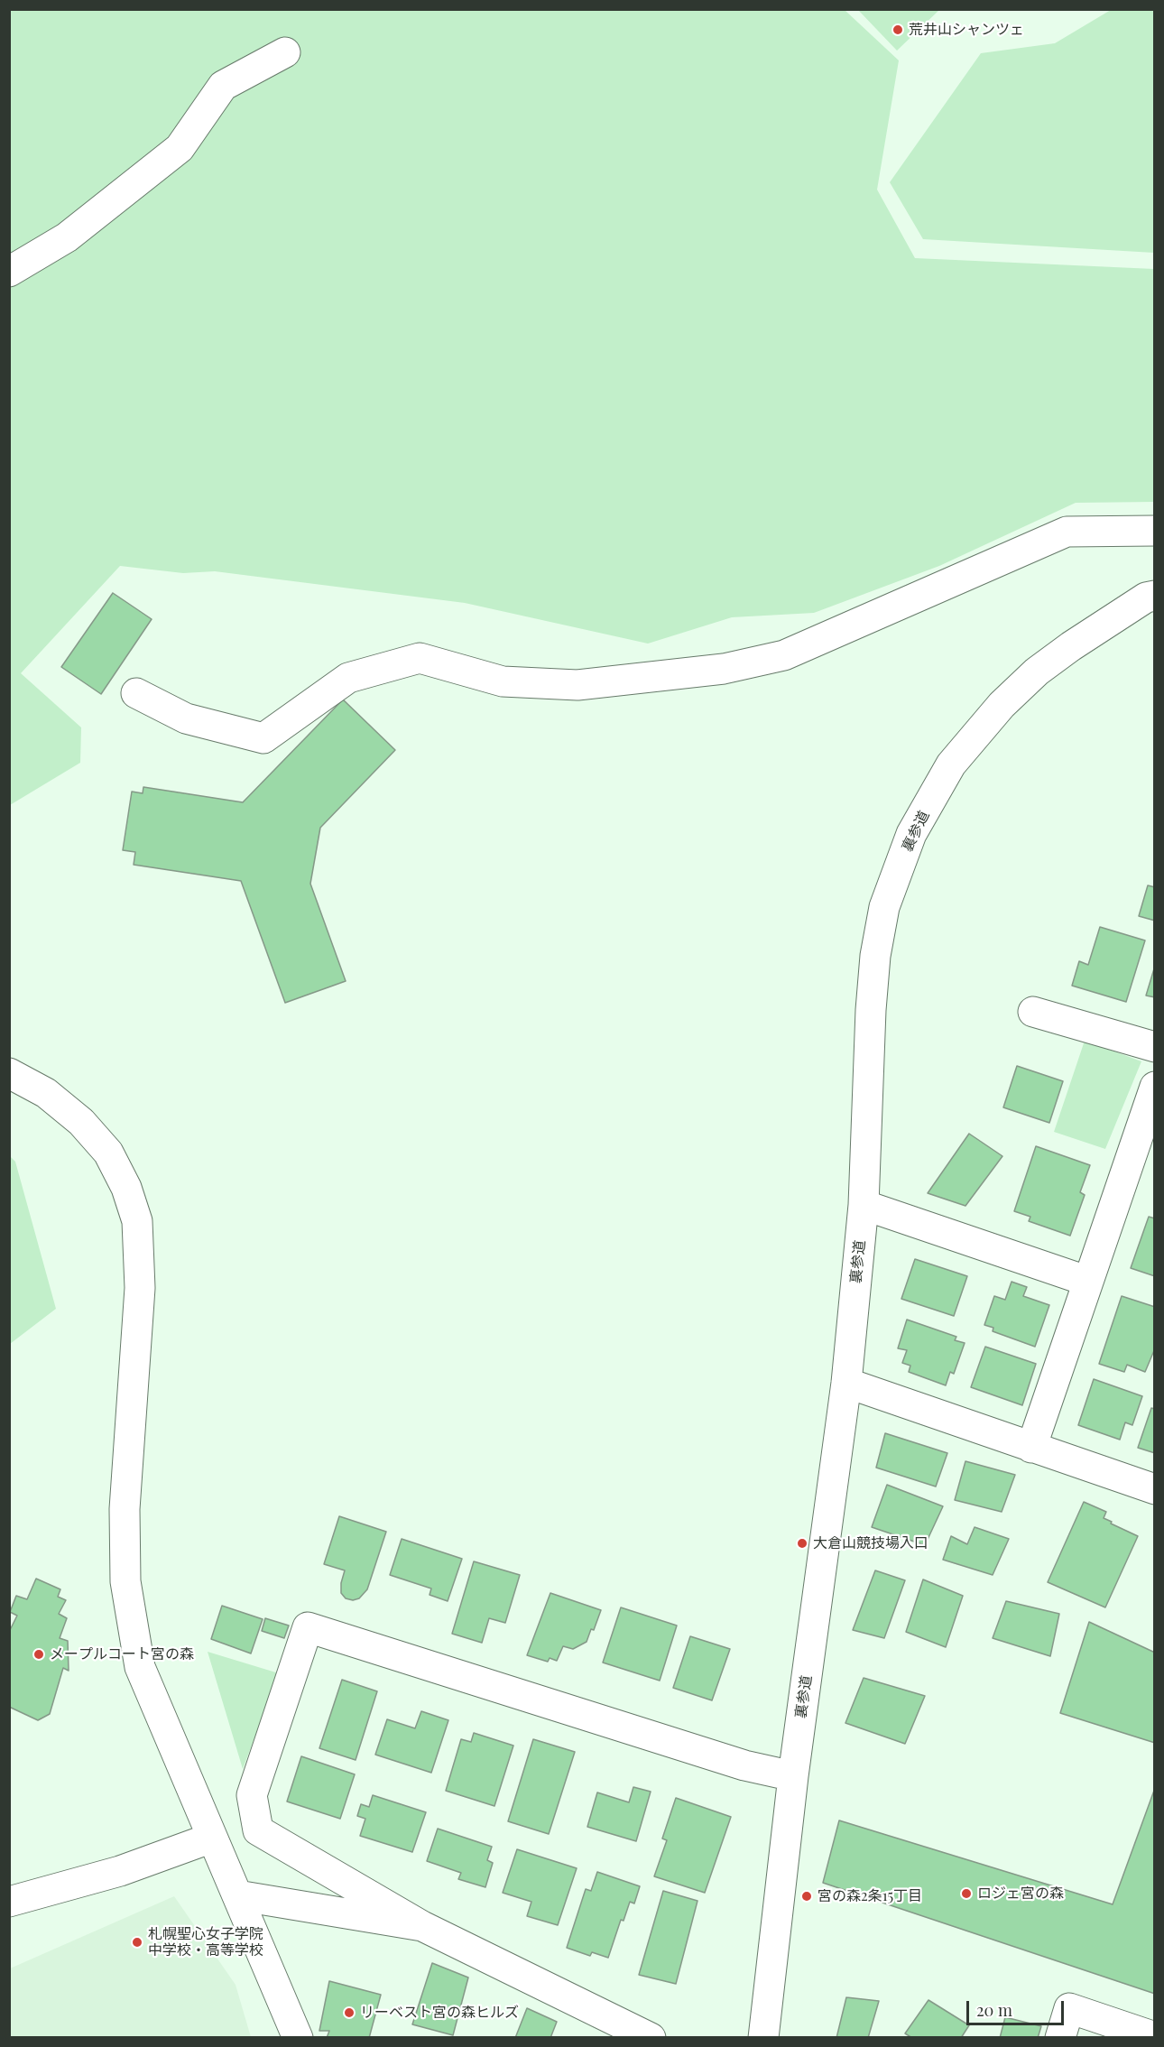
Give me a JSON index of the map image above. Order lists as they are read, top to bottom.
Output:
{
  "streets": {
    "street": ["裏参道"]
  },
  "places": [
    "荒井山シャンツェ",
    "大倉山競技場入口",
    "メープルコート宮の森",
    "ロジェ宮の森",
    "宮の森2条15丁目",
    "札幌聖心女子学院 中学校・高等学校",
    "リーベスト宮の森ヒルズ"
  ],
  "scale_bar": "20 m"
}
